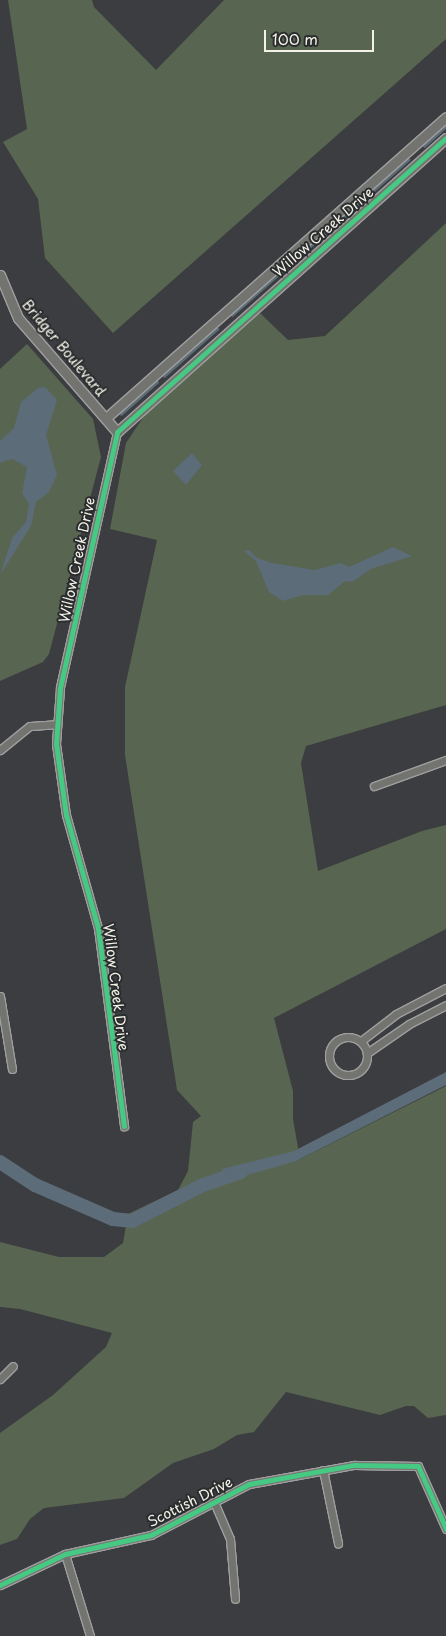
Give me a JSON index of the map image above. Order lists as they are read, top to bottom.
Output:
{
  "streets": {
    "street": ["Willow Creek Drive", "Bridger Boulevard", "Scottish Drive"]
  },
  "crossings": [
    ["Willow Creek Drive", "Bridger Boulevard"]
  ],
  "scale_bar": "100 m"
}
